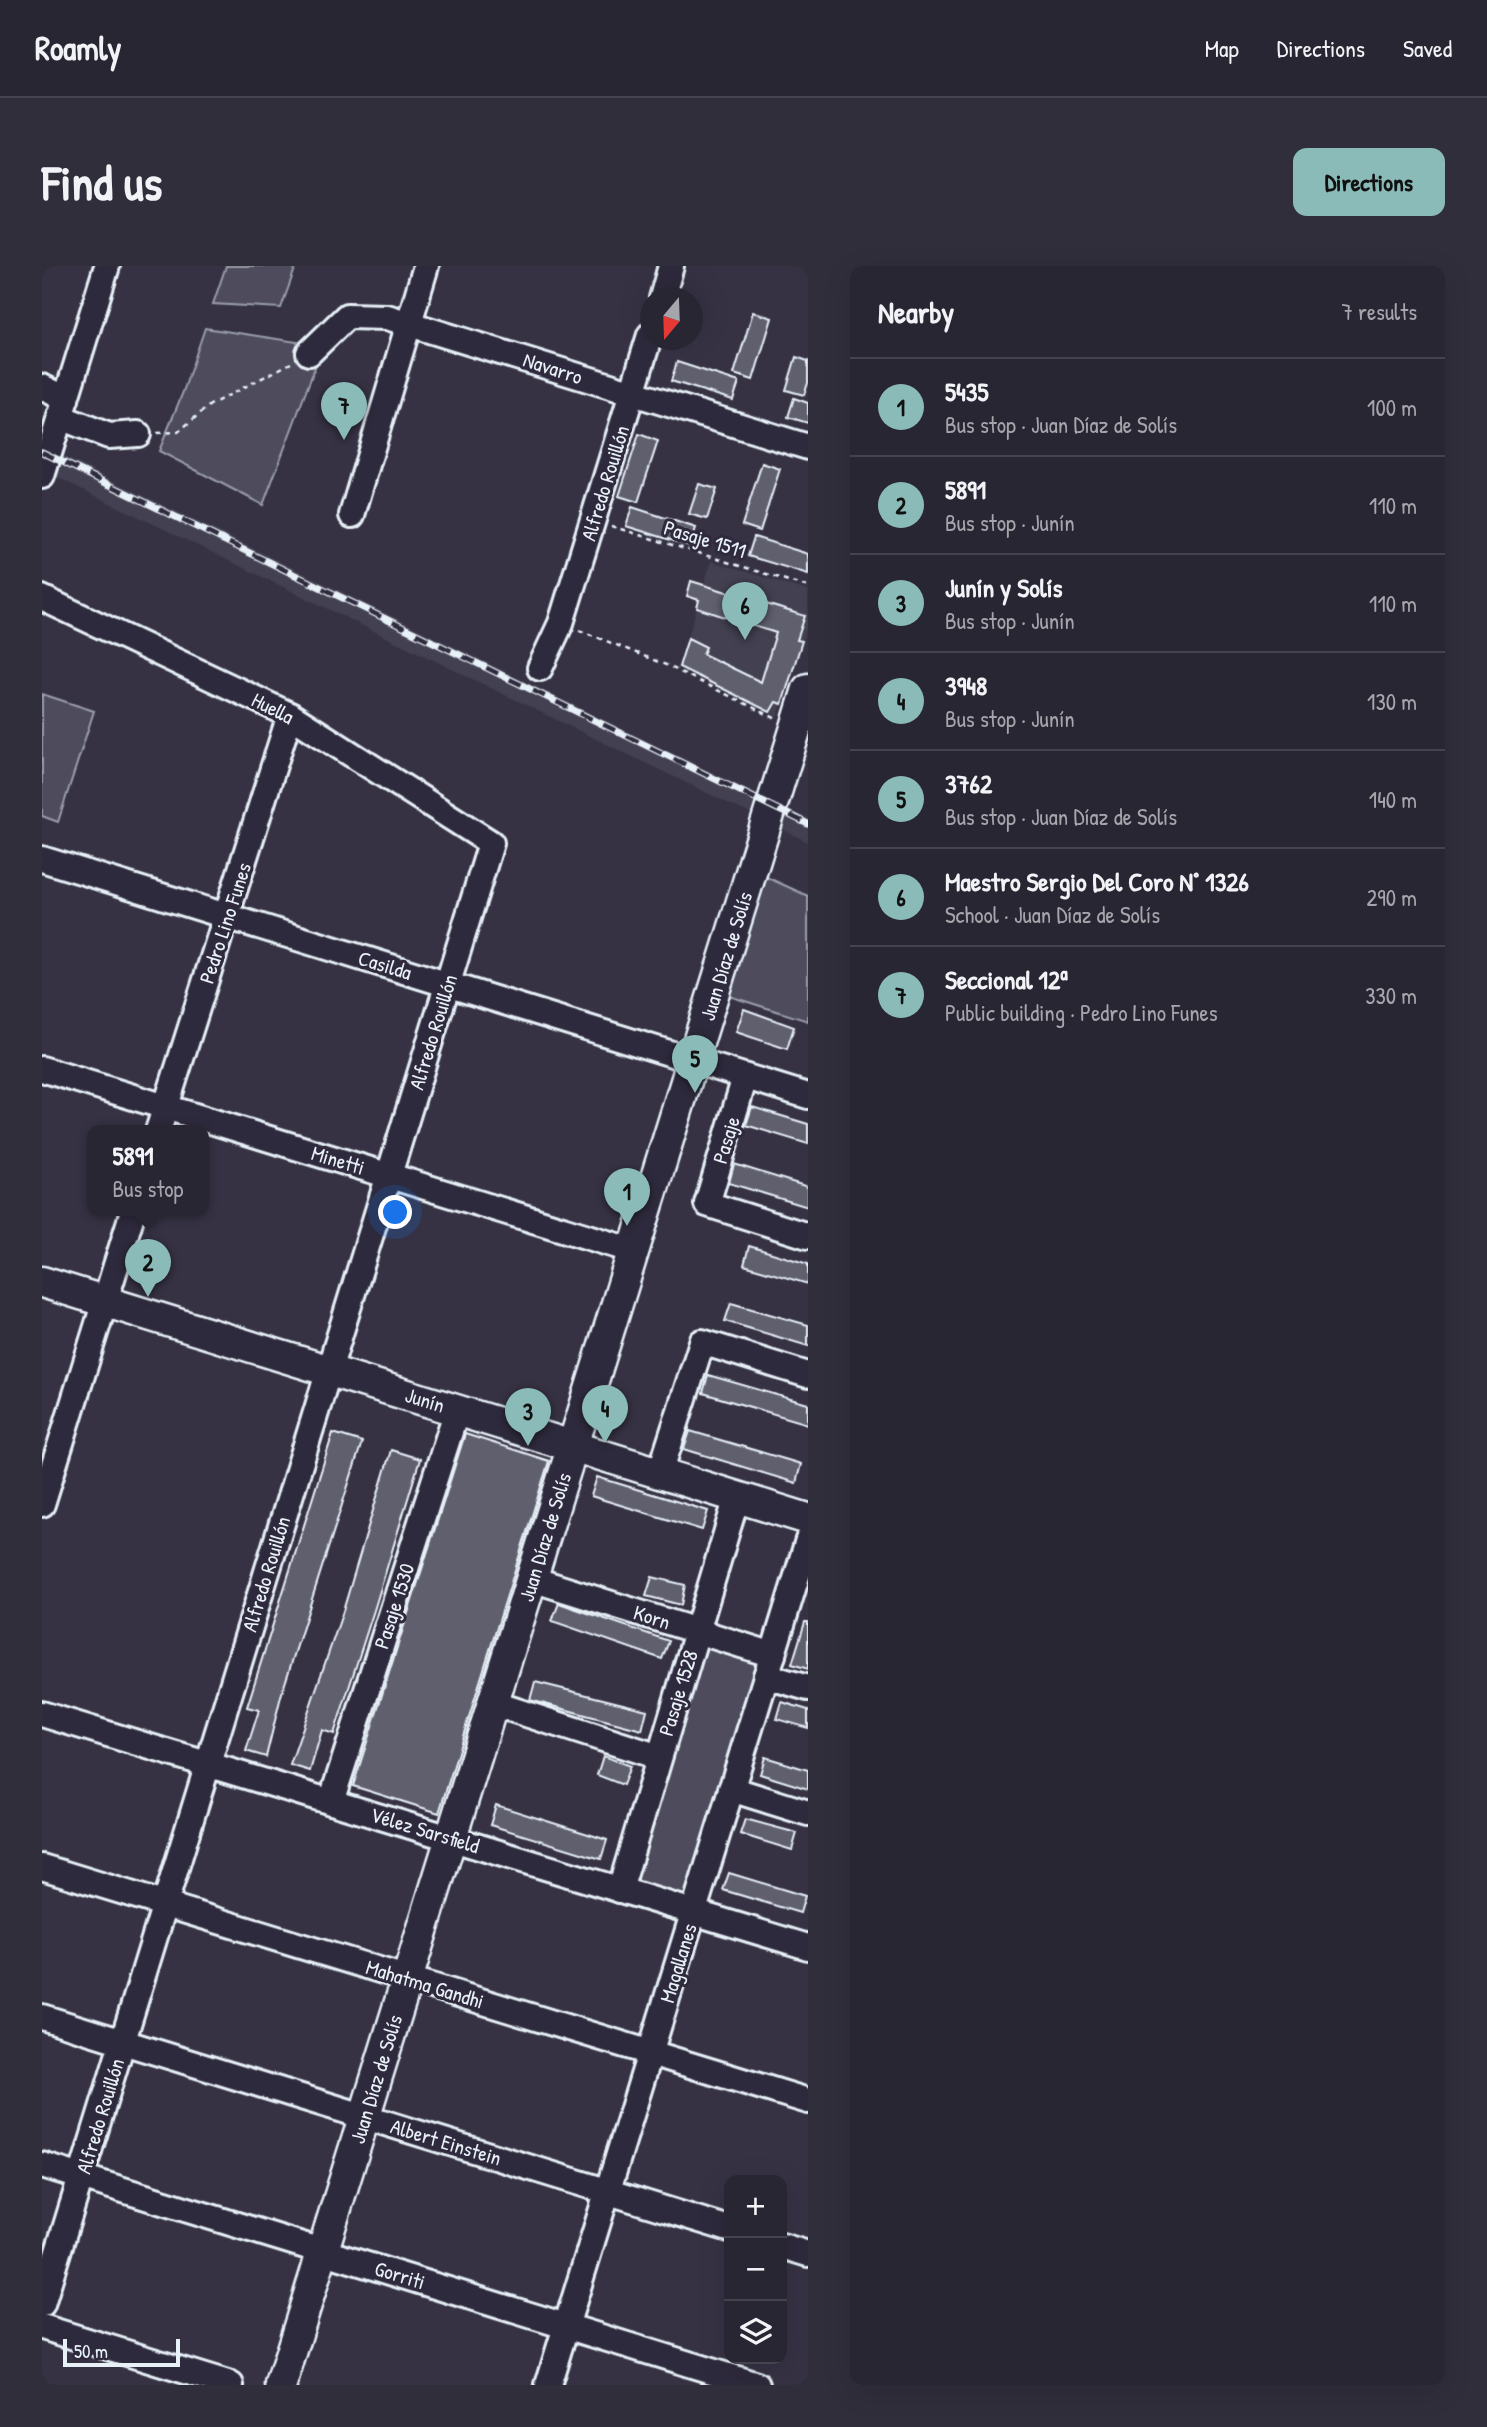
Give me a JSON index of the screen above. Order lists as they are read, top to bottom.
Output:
{
  "streets": {
    "main road": ["Juan Díaz de Solís", "Junín"],
    "street": [
      "Navarro",
      "Alfredo Rouillón",
      "Huella",
      "Pedro Lino Funes",
      "Casilda",
      "Pasaje",
      "Minetti",
      "Pasaje 1530",
      "Korn",
      "Pasaje 1528",
      "Vélez Sarsfield",
      "Magallanes",
      "Mahatma Gandhi",
      "Albert Einstein",
      "Gorriti"
    ],
    "path": ["Pasaje 1511"]
  },
  "crossings": [
    ["Navarro", "Alfredo Rouillón"],
    ["Alfredo Rouillón", "Pasaje 1511"],
    ["Alfredo Rouillón", "Huella"],
    ["Alfredo Rouillón", "Casilda"],
    ["Alfredo Rouillón", "Minetti"],
    ["Alfredo Rouillón", "Junín"],
    ["Alfredo Rouillón", "Vélez Sarsfield"],
    ["Alfredo Rouillón", "Mahatma Gandhi"],
    ["Alfredo Rouillón", "Albert Einstein"],
    ["Alfredo Rouillón", "Gorriti"],
    ["Huella", "Pedro Lino Funes"],
    ["Pedro Lino Funes", "Casilda"],
    ["Pedro Lino Funes", "Minetti"],
    ["Juan Díaz de Solís", "Casilda"],
    ["Juan Díaz de Solís", "Minetti"],
    ["Juan Díaz de Solís", "Junín"],
    ["Juan Díaz de Solís", "Korn"],
    ["Juan Díaz de Solís", "Vélez Sarsfield"],
    ["Juan Díaz de Solís", "Mahatma Gandhi"],
    ["Juan Díaz de Solís", "Albert Einstein"],
    ["Juan Díaz de Solís", "Gorriti"],
    ["Casilda", "Pasaje"],
    ["Junín", "Pasaje 1530"],
    ["Junín", "Pasaje 1528"],
    ["Pasaje 1530", "Vélez Sarsfield"],
    ["Korn", "Pasaje 1528"],
    ["Korn", "Magallanes"],
    ["Pasaje 1528", "Vélez Sarsfield"],
    ["Vélez Sarsfield", "Magallanes"],
    ["Magallanes", "Mahatma Gandhi"],
    ["Magallanes", "Albert Einstein"],
    ["Magallanes", "Gorriti"]
  ],
  "scale_bar": "50 m",
  "north": "bottom",
  "page": {
    "header": "Roamly",
    "nav": ["Map", "Directions", "Saved"],
    "buttons": "Directions",
    "title": "Find us",
    "heading": ["Nearby", "7 results"],
    "list": [
      {
        "mark": "1",
        "name": "5435",
        "note": "Bus stop · Juan Díaz de Solís",
        "value": "100 m"
      },
      {
        "mark": "2",
        "name": "5891",
        "note": "Bus stop · Junín",
        "value": "110 m"
      },
      {
        "mark": "3",
        "name": "Junín y Solís",
        "note": "Bus stop · Junín",
        "value": "110 m"
      },
      {
        "mark": "4",
        "name": "3948",
        "note": "Bus stop · Junín",
        "value": "130 m"
      },
      {
        "mark": "5",
        "name": "3762",
        "note": "Bus stop · Juan Díaz de Solís",
        "value": "140 m"
      },
      {
        "mark": "6",
        "name": "Maestro Sergio Del Coro N° 1326",
        "note": "School · Juan Díaz de Solís",
        "value": "290 m"
      },
      {
        "mark": "7",
        "name": "Seccional 12ª",
        "note": "Public building · Pedro Lino Funes",
        "value": "330 m"
      }
    ],
    "pins": [
      "7",
      "6",
      "5",
      "1",
      "2",
      "4",
      "3"
    ],
    "popup": ["5891", "Bus stop"],
    "map_buttons": ["+", "−"],
    "scale": "50 m"
  }
}
